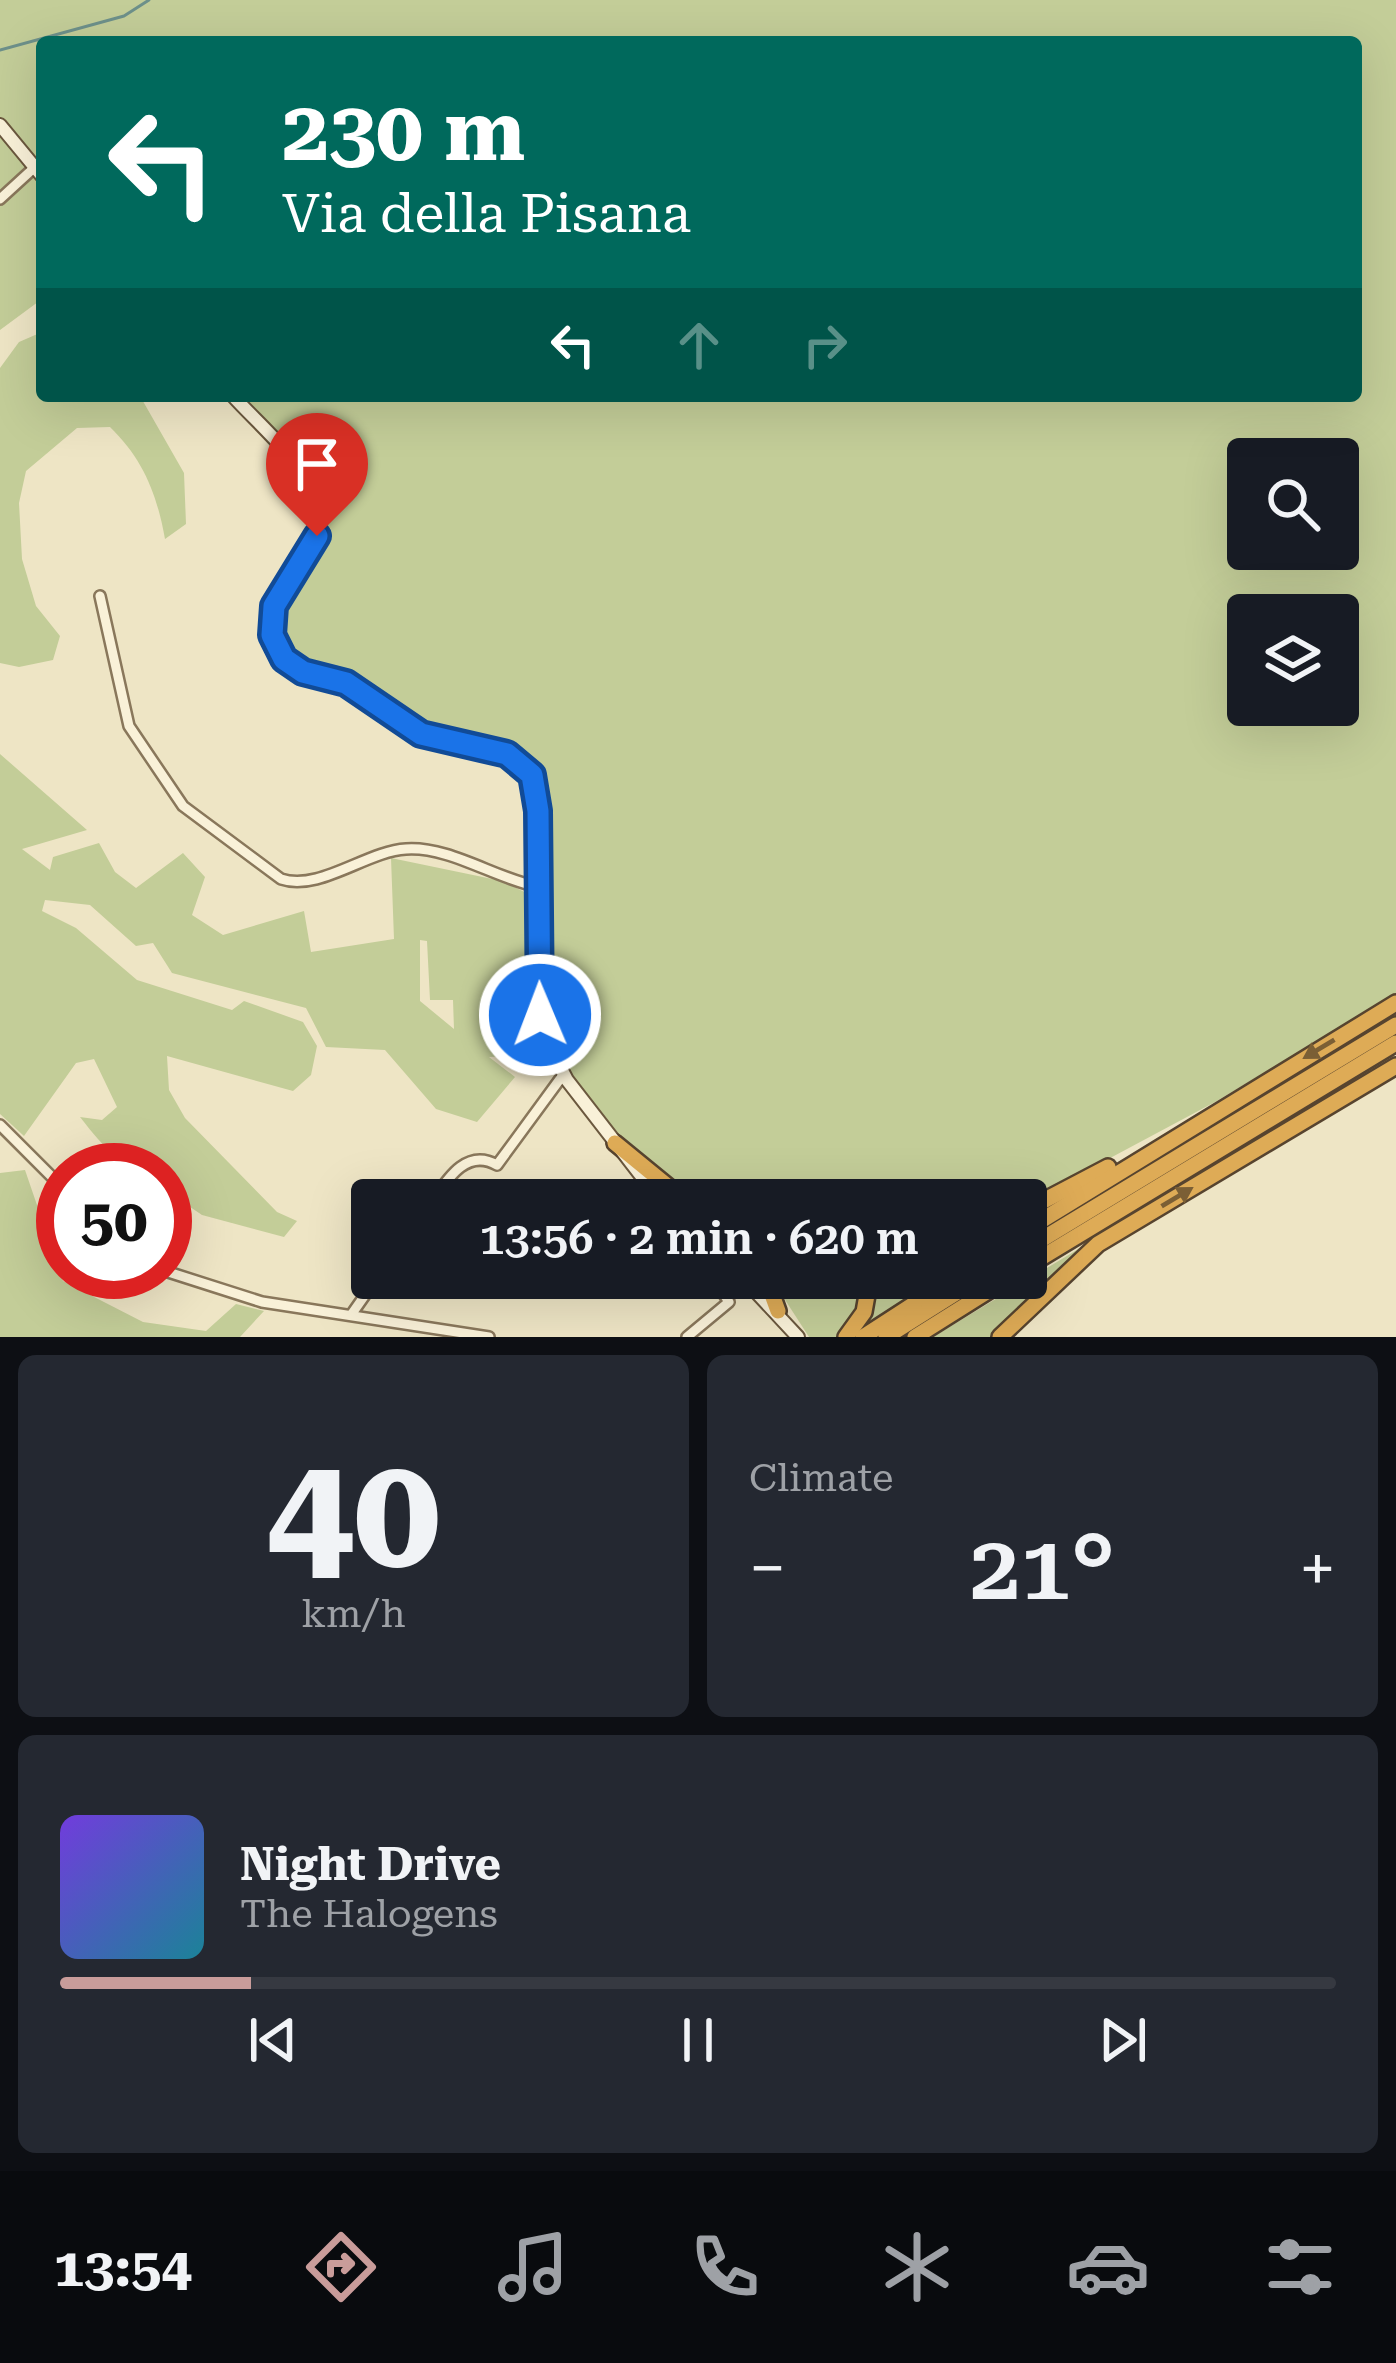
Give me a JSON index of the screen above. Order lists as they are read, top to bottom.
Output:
{
  "page": {
    "turn": ["230 m", "Via della Pisana"],
    "limit": "50",
    "trip": "13:56 · 2 min · 620 m",
    "tile": [
      ["40", "km/h"],
      "Climate"
    ],
    "heat": ["−", "21°", "+"],
    "song": ["Night Drive", "The Halogens"],
    "tabs": "13:54"
  }
}
